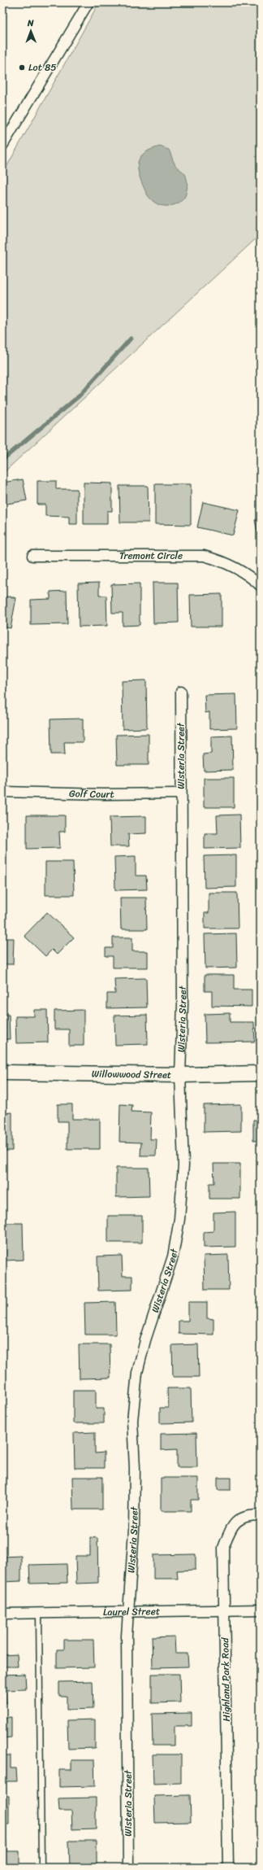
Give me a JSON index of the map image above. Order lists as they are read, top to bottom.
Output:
{
  "streets": {
    "street": [
      "Tremont Circle",
      "Wisteria Street",
      "Golf Court",
      "Willowwood Street",
      "Laurel Street",
      "Highland Park Road"
    ]
  },
  "crossings": [
    ["Wisteria Street", "Golf Court"],
    ["Wisteria Street", "Willowwood Street"],
    ["Wisteria Street", "Laurel Street"],
    ["Laurel Street", "Highland Park Road"]
  ],
  "places": ["Lot 85"],
  "north": "top"
}
